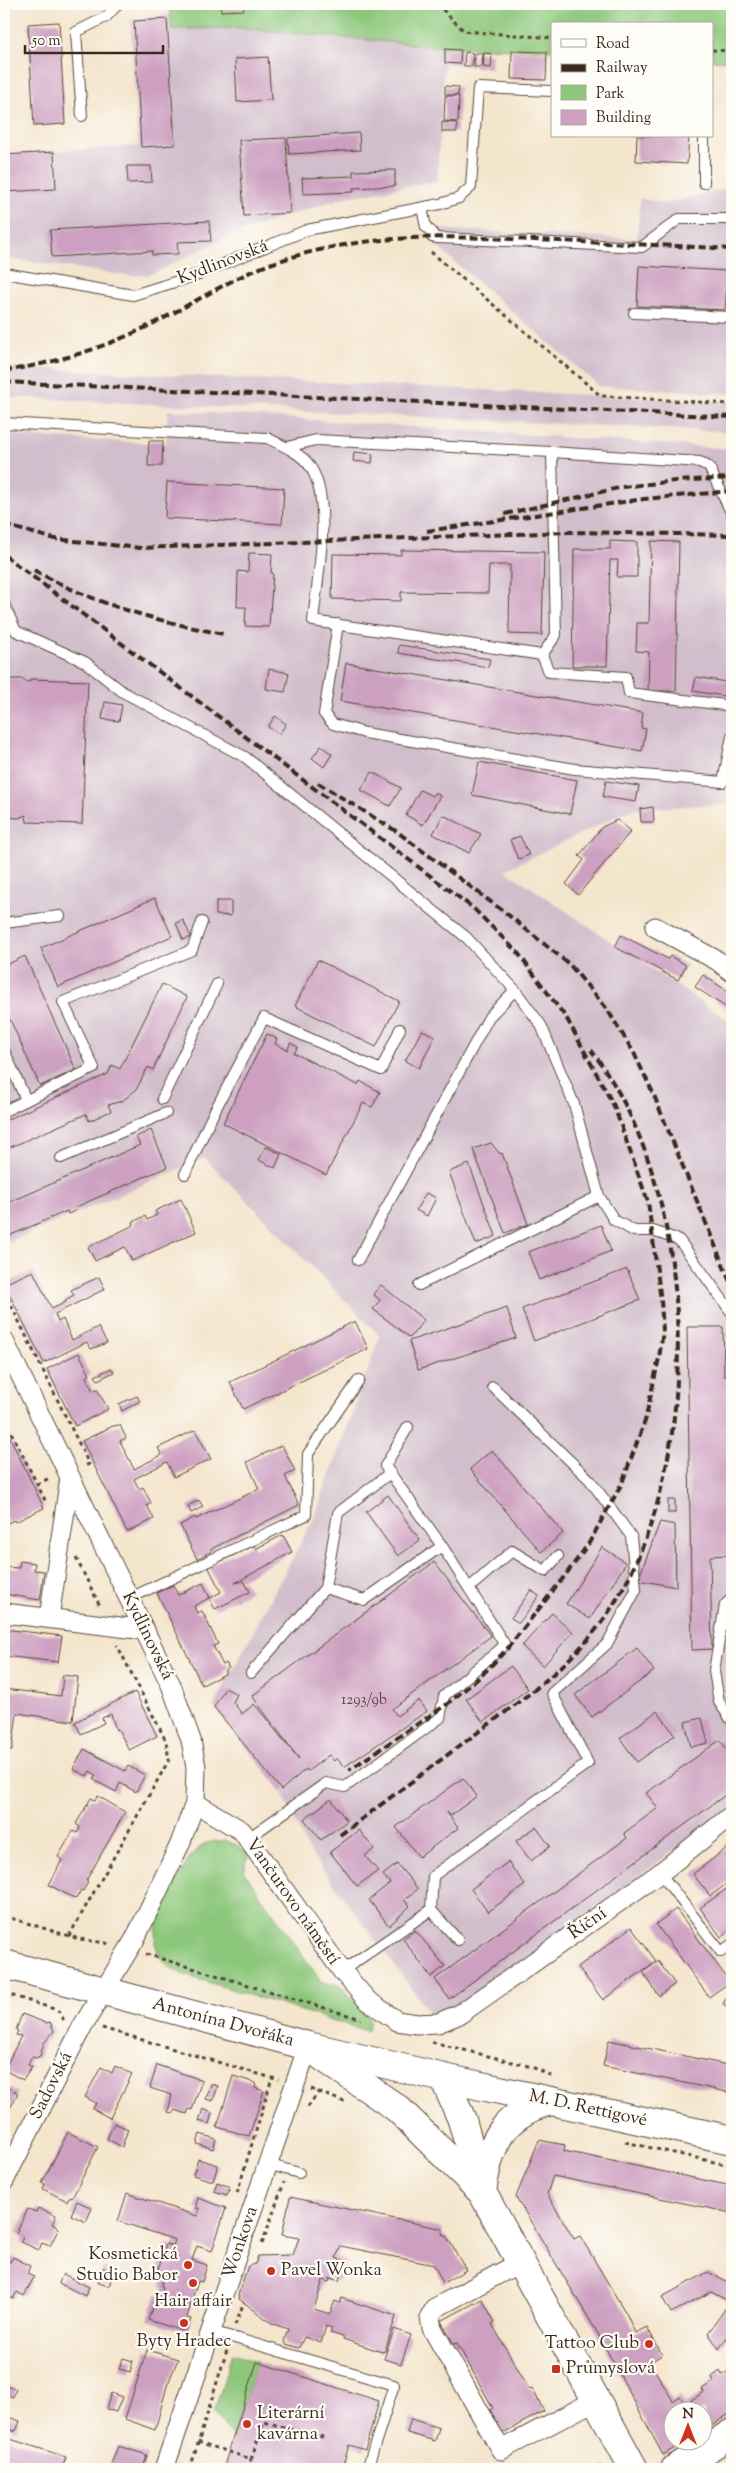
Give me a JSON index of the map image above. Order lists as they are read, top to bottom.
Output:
{
  "streets": {
    "main road": ["Antonína Dvořáka", "M. D. Rettigové"],
    "street": [
      "Kydlinovská",
      "Vančurovo náměstí",
      "Říční",
      "Sadovská",
      "Wonkova"
    ]
  },
  "crossings": [
    ["Kydlinovská", "Vančurovo náměstí"],
    ["Vančurovo náměstí", "Říční"],
    ["Antonína Dvořáka", "Sadovská"],
    ["Antonína Dvořáka", "M. D. Rettigové"],
    ["Antonína Dvořáka", "Wonkova"]
  ],
  "places": {
    "other": [
      "Kosmetická Studio Babor",
      "Pavel Wonka",
      "Hair affair",
      "Byty Hradec",
      "Tattoo Club",
      "Literární kavárna"
    ],
    "transit": ["Průmyslová"]
  },
  "house_numbers": ["1293/9b"],
  "legend": [
    "Road",
    "Railway",
    "Park",
    "Building"
  ],
  "scale_bar": "50 m",
  "north": "top"
}
